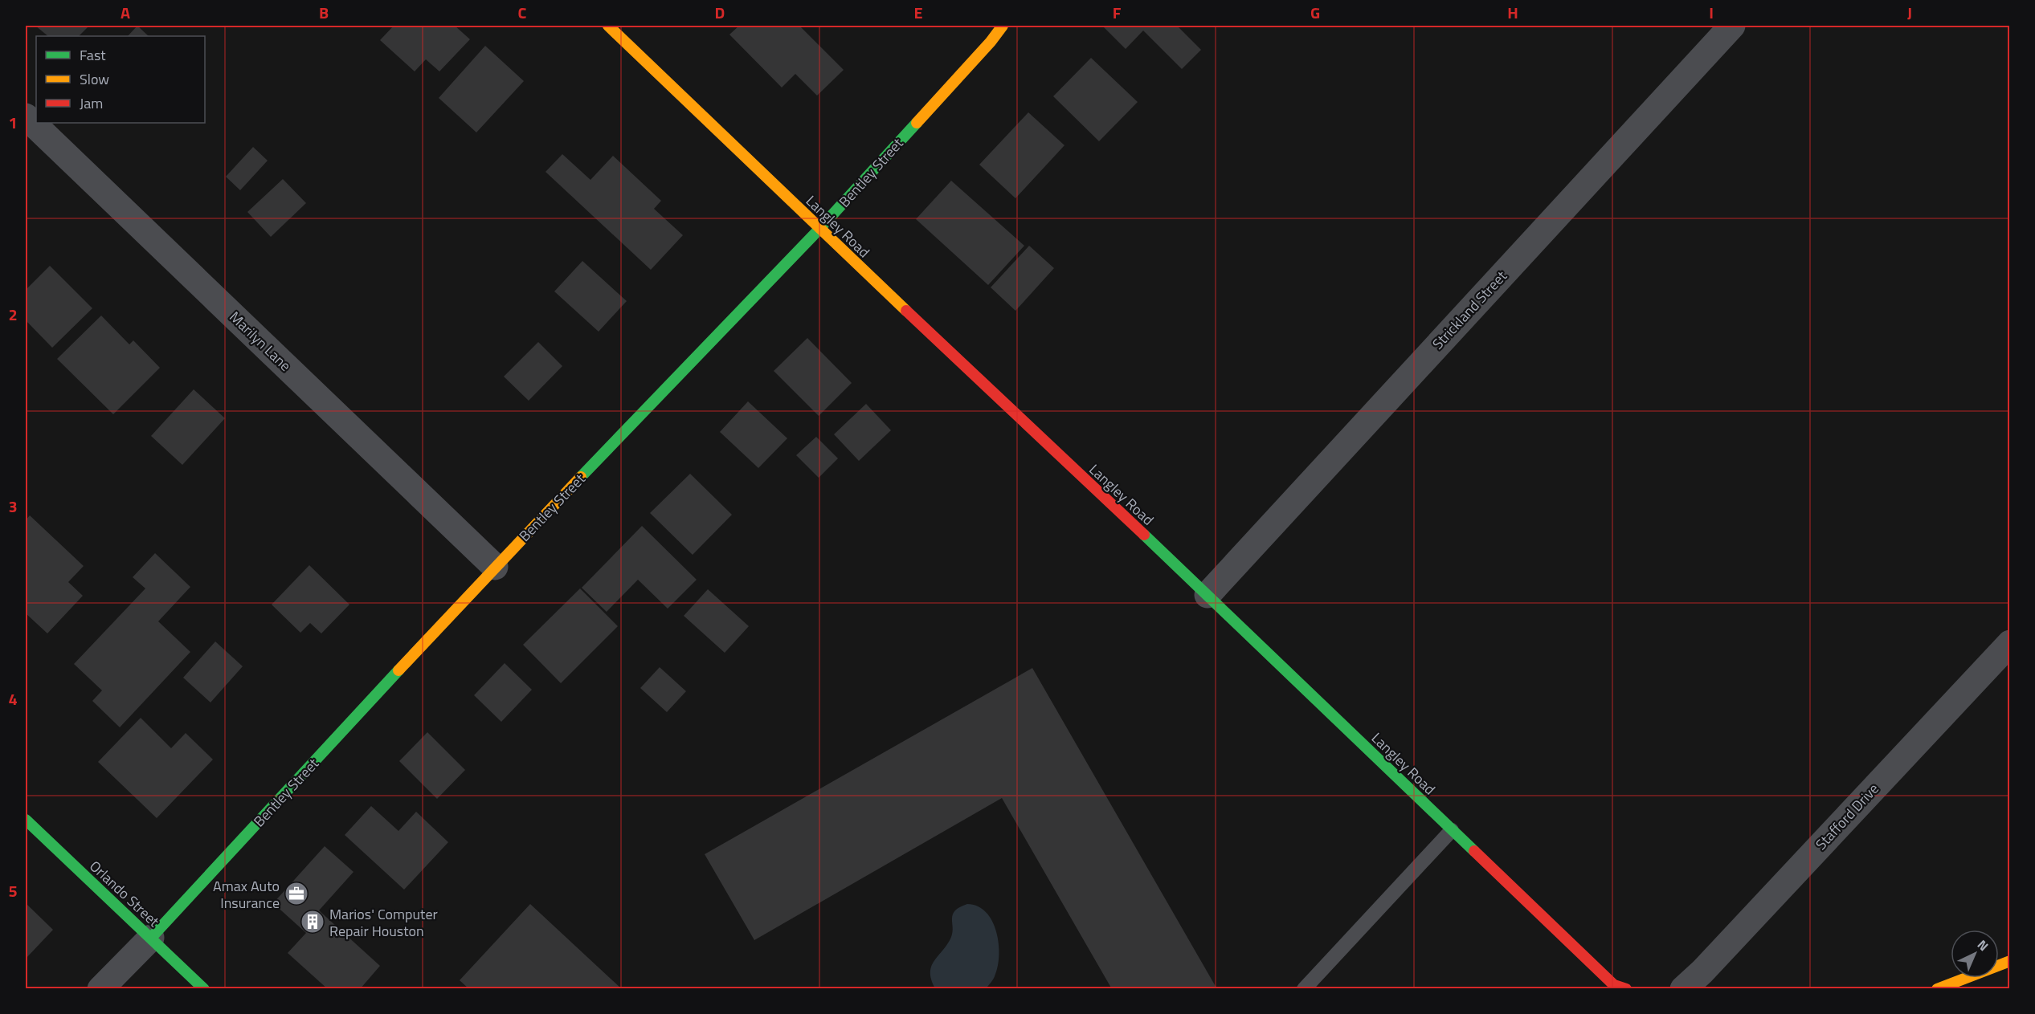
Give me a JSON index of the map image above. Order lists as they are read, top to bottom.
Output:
{
  "streets": {
    "street": [
      "Bentley Street",
      "Langley Road",
      "Strickland Street",
      "Marilyn Lane",
      "Stafford Drive",
      "Orlando Street"
    ]
  },
  "crossings": [
    ["Bentley Street", "Langley Road"],
    ["Bentley Street", "Marilyn Lane"],
    ["Bentley Street", "Orlando Street"],
    ["Langley Road", "Strickland Street"]
  ],
  "places": {
    "office": ["Amax Auto Insurance"],
    "building": ["Marios' Computer Repair Houston"]
  },
  "legend": ["Fast", "Slow", "Jam"],
  "north": "top right",
  "grid": {
    "columns": [
      "A",
      "B",
      "C",
      "D",
      "E",
      "F",
      "G",
      "H",
      "I",
      "J"
    ],
    "rows": [
      "1",
      "2",
      "3",
      "4",
      "5"
    ]
  }
}
